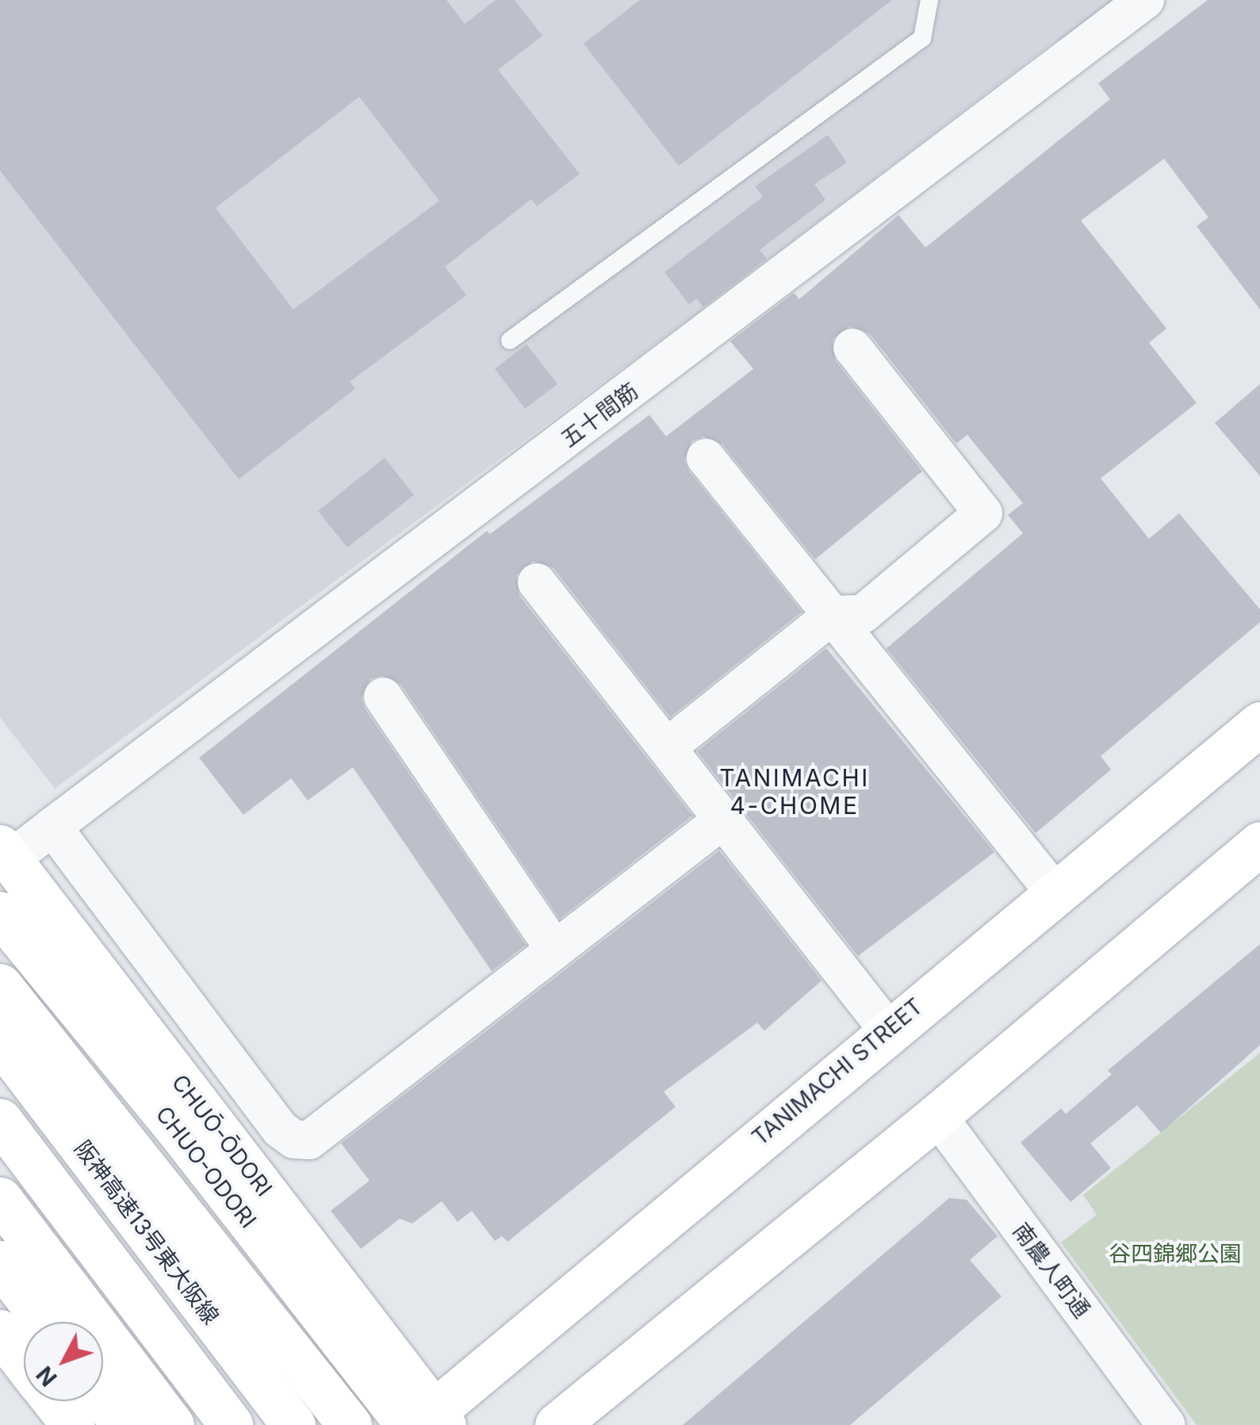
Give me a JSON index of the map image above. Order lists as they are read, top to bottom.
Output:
{
  "streets": {
    "main road": [
      "TANIMACHI STREET",
      "CHUŌ-ŌDORI",
      "CHUO-ODORI",
      "阪神高速13号東大阪線"
    ],
    "street": ["五十間筋", "南農人町通"]
  },
  "crossings": [
    ["五十間筋", "CHUŌ-ŌDORI"],
    ["TANIMACHI STREET", "CHUŌ-ŌDORI"],
    ["TANIMACHI STREET", "CHUO-ODORI"],
    ["CHUŌ-ŌDORI", "CHUO-ODORI"]
  ],
  "districts": ["TANIMACHI 4-CHOME"],
  "parks": ["谷四錦郷公園"],
  "north": "bottom left"
}
